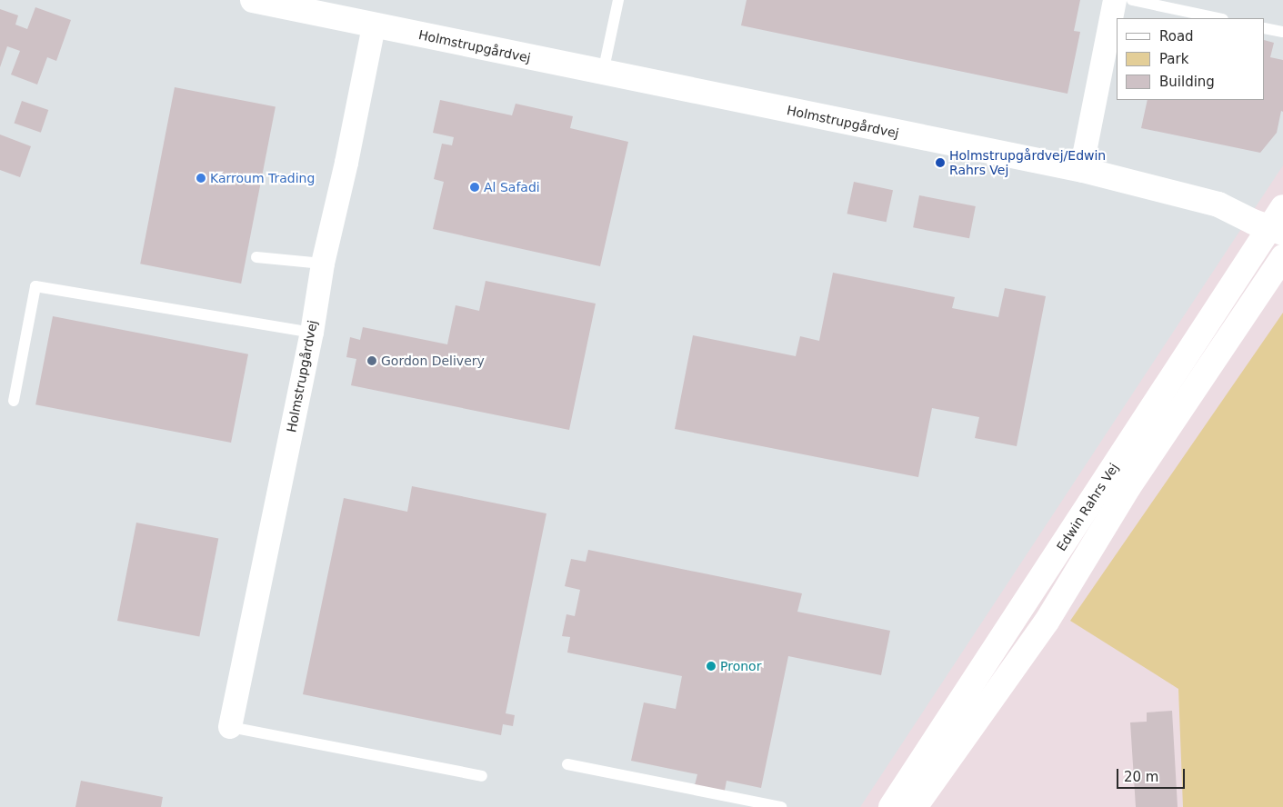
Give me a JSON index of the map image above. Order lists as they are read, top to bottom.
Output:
{
  "streets": {
    "street": ["Holmstrupgårdvej", "Edwin Rahrs Vej"]
  },
  "crossings": [
    ["Holmstrupgårdvej", "Edwin Rahrs Vej"]
  ],
  "places": [
    "Holmstrupgårdvej/Edwin Rahrs Vej",
    "Karroum Trading",
    "Al Safadi",
    "Gordon Delivery",
    "Pronor"
  ],
  "legend": ["Road", "Park", "Building"],
  "scale_bar": "20 m"
}
